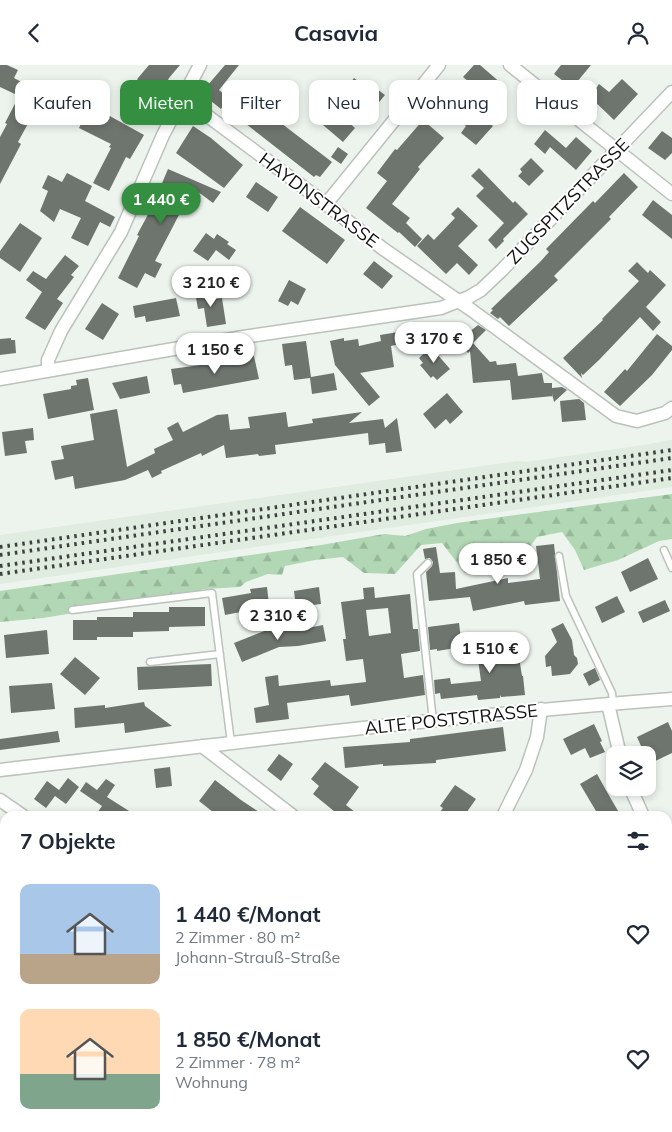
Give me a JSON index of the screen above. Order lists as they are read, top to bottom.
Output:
{
  "streets": {
    "street": ["HAYDNSTRASSE", "ZUGSPITZSTRASSE", "ALTE POSTSTRASSE"]
  },
  "crossings": [
    ["HAYDNSTRASSE", "ZUGSPITZSTRASSE"]
  ],
  "page": {
    "header": "Casavia",
    "chip": [
      "Kaufen",
      "Mieten",
      "Filter",
      "Neu",
      "Wohnung",
      "Haus"
    ],
    "price": [
      "1 440 €",
      "3 210 €",
      "3 170 €",
      "1 150 €",
      "1 850 €",
      "2 310 €",
      "1 510 €"
    ],
    "heading": "7 Objekte",
    "list": [
      {
        "name": "1 440 €/Monat",
        "note": "2 Zimmer · 80 m² · Johann-Strauß-Straße"
      },
      {
        "name": "1 850 €/Monat",
        "note": "2 Zimmer · 78 m² · Wohnung"
      }
    ]
  }
}
